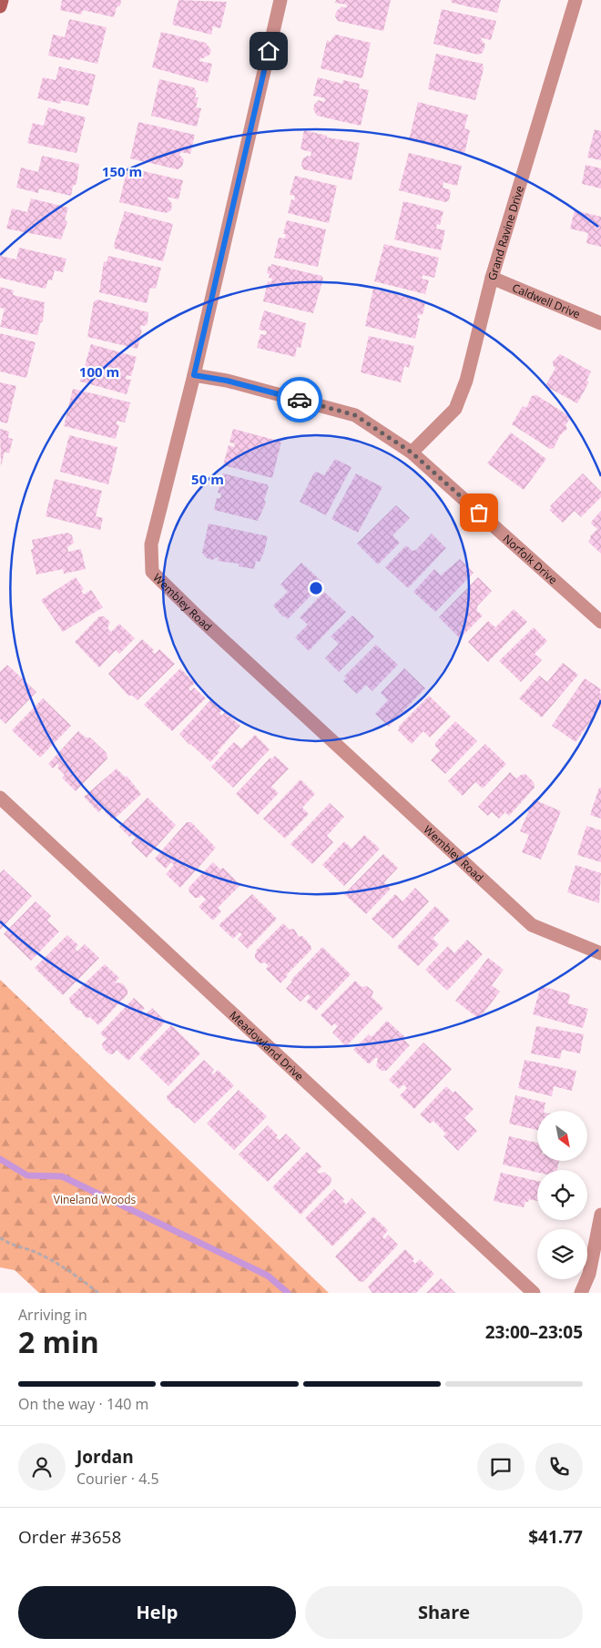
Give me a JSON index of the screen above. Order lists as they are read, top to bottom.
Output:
{
  "streets": {
    "street": [
      "Grand Ravine Drive",
      "Caldwell Drive",
      "Norfolk Drive",
      "Wembley Road",
      "Meadowland Drive"
    ]
  },
  "crossings": [
    ["Grand Ravine Drive", "Caldwell Drive"],
    ["Grand Ravine Drive", "Norfolk Drive"],
    ["Norfolk Drive", "Wembley Road"]
  ],
  "parks": ["Vineland Woods"],
  "north": "bottom right",
  "page": {
    "heading": ["2 min", "Arriving in", "23:00–23:05"],
    "panel": [
      "Jordan",
      "Courier · 4.5",
      "Order #3658",
      "$41.77"
    ],
    "bar": "On the way · 140 m",
    "buttons": ["Help", "Share"]
  },
  "rings": ["150 m", "100 m", "50 m"]
}
